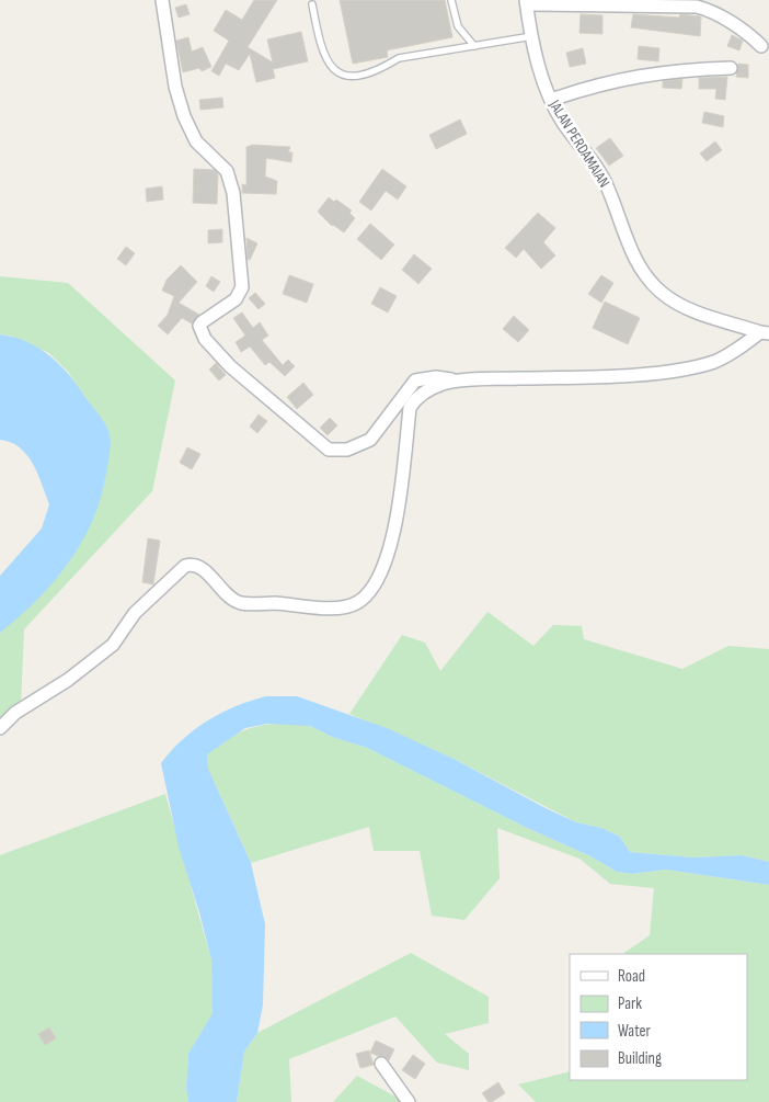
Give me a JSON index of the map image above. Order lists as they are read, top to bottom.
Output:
{
  "streets": {
    "street": ["JALAN PERDAMAIAN"]
  },
  "legend": [
    "Road",
    "Park",
    "Water",
    "Building"
  ]
}
